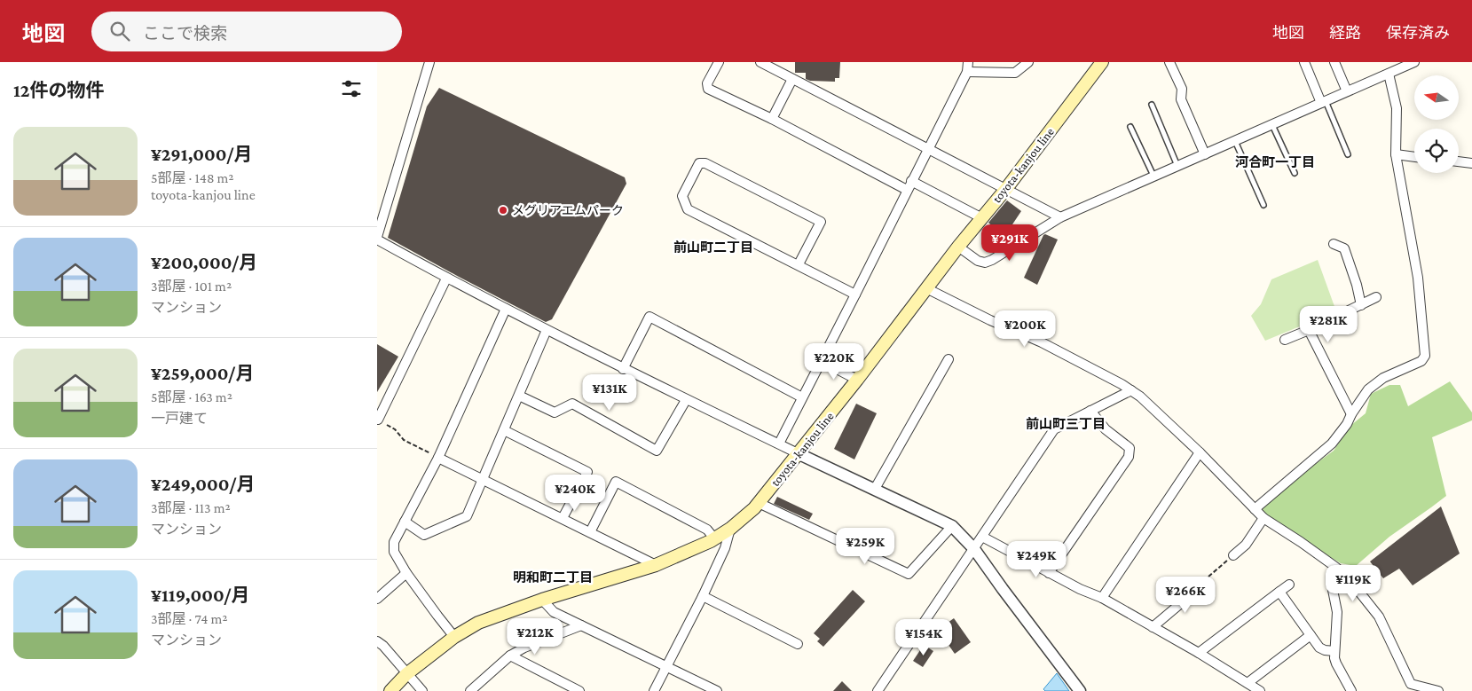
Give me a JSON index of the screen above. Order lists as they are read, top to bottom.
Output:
{
  "streets": {
    "main road": ["toyota-kanjou line"]
  },
  "districts": [
    "河合町一丁目",
    "前山町二丁目",
    "前山町三丁目",
    "明和町二丁目"
  ],
  "places": ["メグリアエムパーク"],
  "north": "left",
  "page": {
    "header": "地図",
    "search": "ここで検索",
    "nav": ["地図", "経路", "保存済み"],
    "heading": "12件の物件",
    "list": [
      {
        "name": "¥291,000/月",
        "note": "5部屋 · 148 m² · toyota-kanjou line"
      },
      {
        "name": "¥200,000/月",
        "note": "3部屋 · 101 m² · マンション"
      },
      {
        "name": "¥259,000/月",
        "note": "5部屋 · 163 m² · 一戸建て"
      },
      {
        "name": "¥249,000/月",
        "note": "3部屋 · 113 m² · マンション"
      },
      {
        "name": "¥119,000/月",
        "note": "3部屋 · 74 m² · マンション"
      }
    ],
    "price": [
      "¥291K",
      "¥281K",
      "¥200K",
      "¥220K",
      "¥131K",
      "¥240K",
      "¥259K",
      "¥249K",
      "¥119K",
      "¥266K",
      "¥212K",
      "¥154K"
    ]
  }
}
